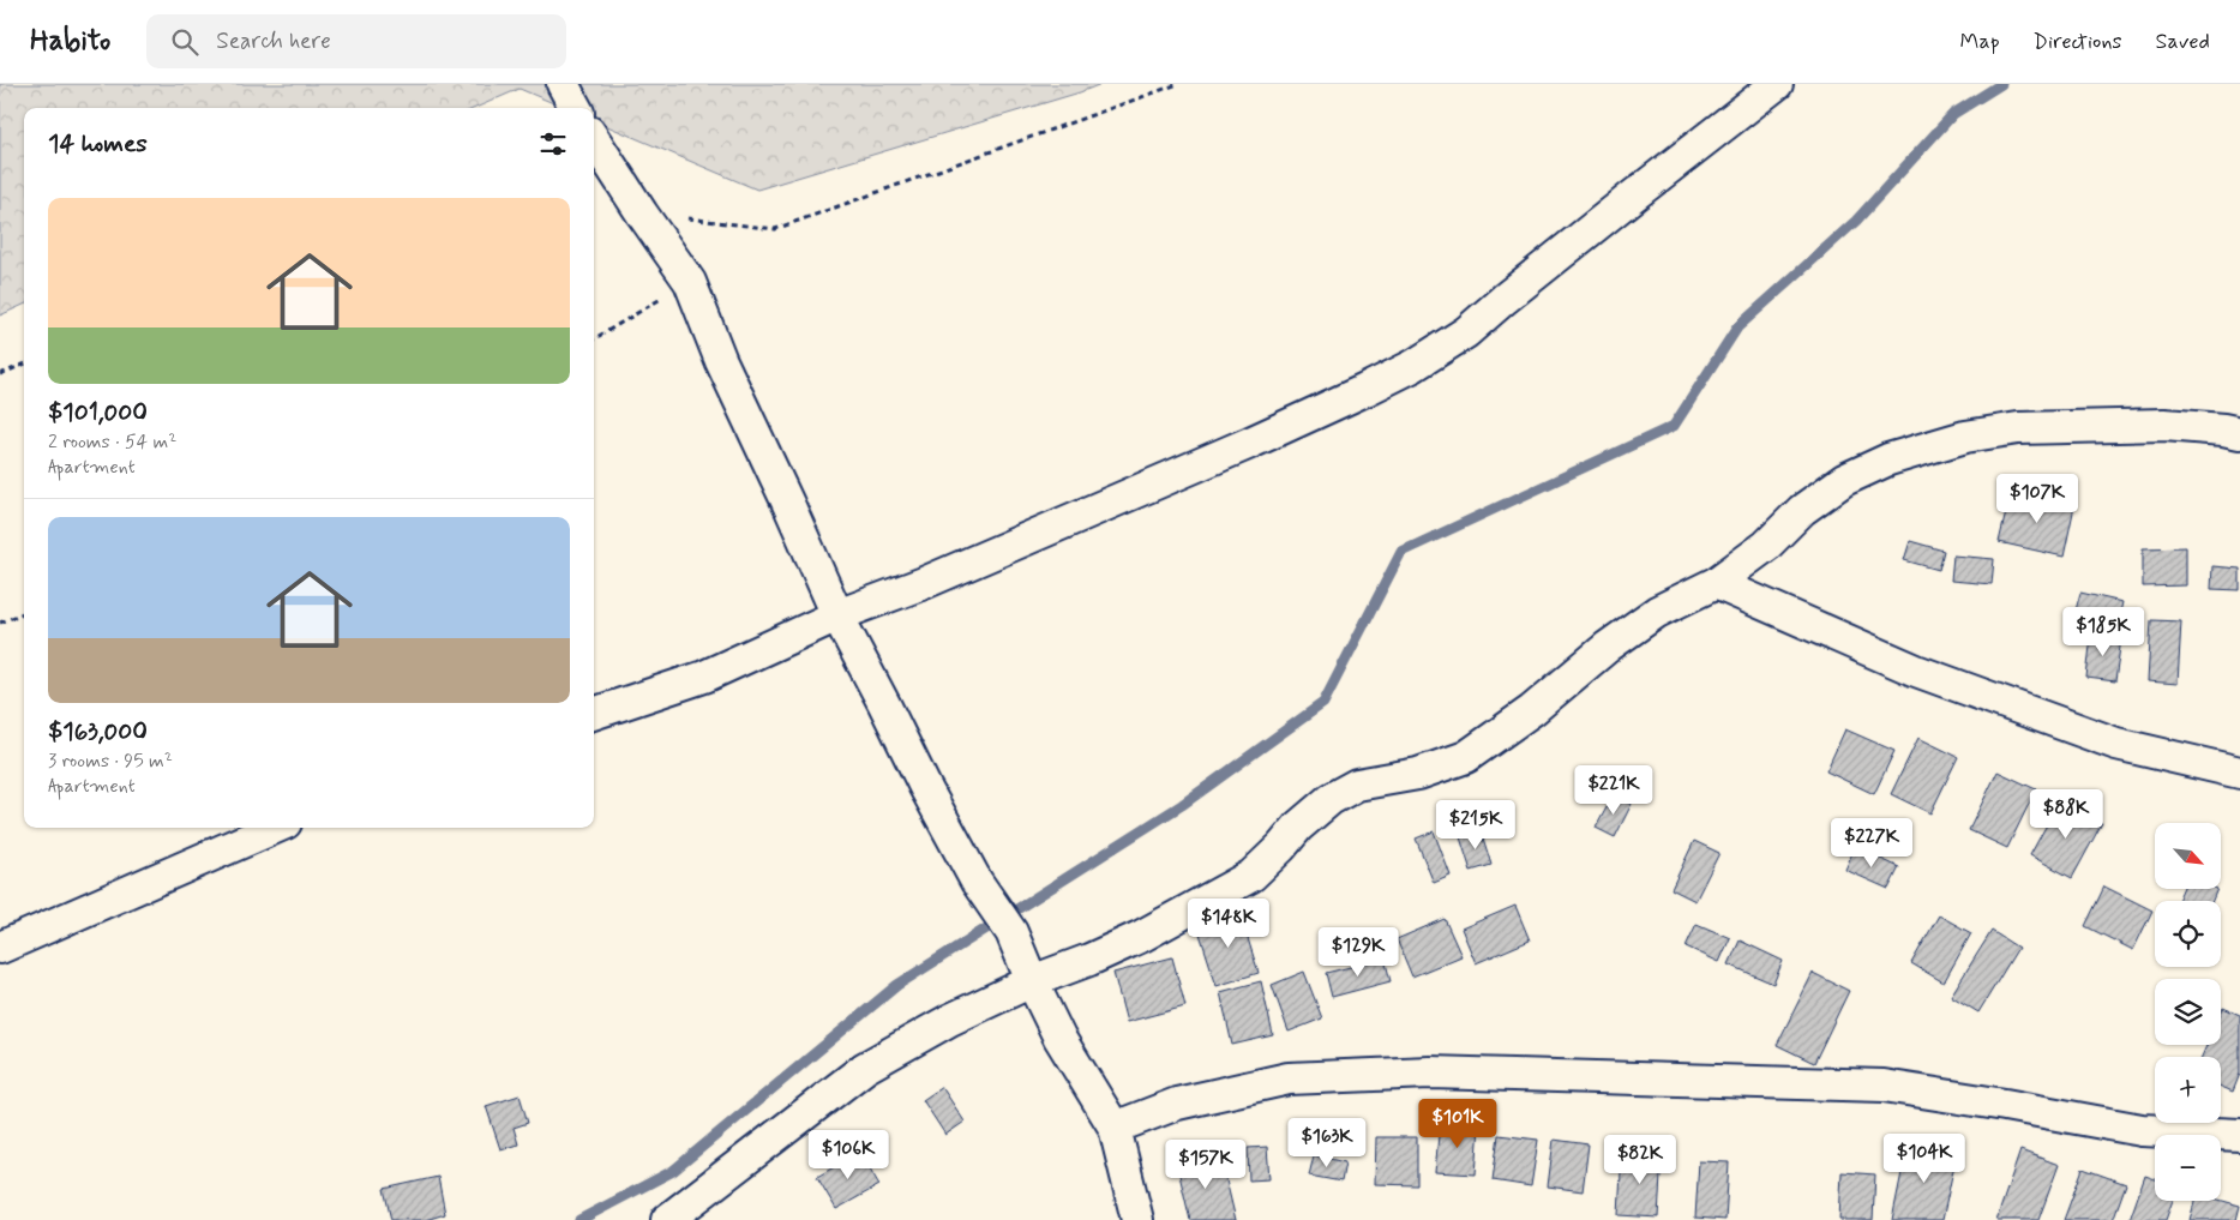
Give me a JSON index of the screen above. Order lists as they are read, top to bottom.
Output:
{
  "north": "bottom right",
  "page": {
    "header": "Habito",
    "search": "Search here",
    "nav": ["Map", "Directions", "Saved"],
    "heading": "14 homes",
    "list": [
      {
        "name": "$101,000",
        "note": "2 rooms · 54 m² · Apartment"
      },
      {
        "name": "$163,000",
        "note": "3 rooms · 95 m² · Apartment"
      }
    ],
    "price": [
      "$107K",
      "$185K",
      "$221K",
      "$88K",
      "$215K",
      "$227K",
      "$148K",
      "$129K",
      "$101K",
      "$163K",
      "$106K",
      "$104K",
      "$82K",
      "$157K"
    ],
    "map_buttons": ["+", "−"]
  }
}
